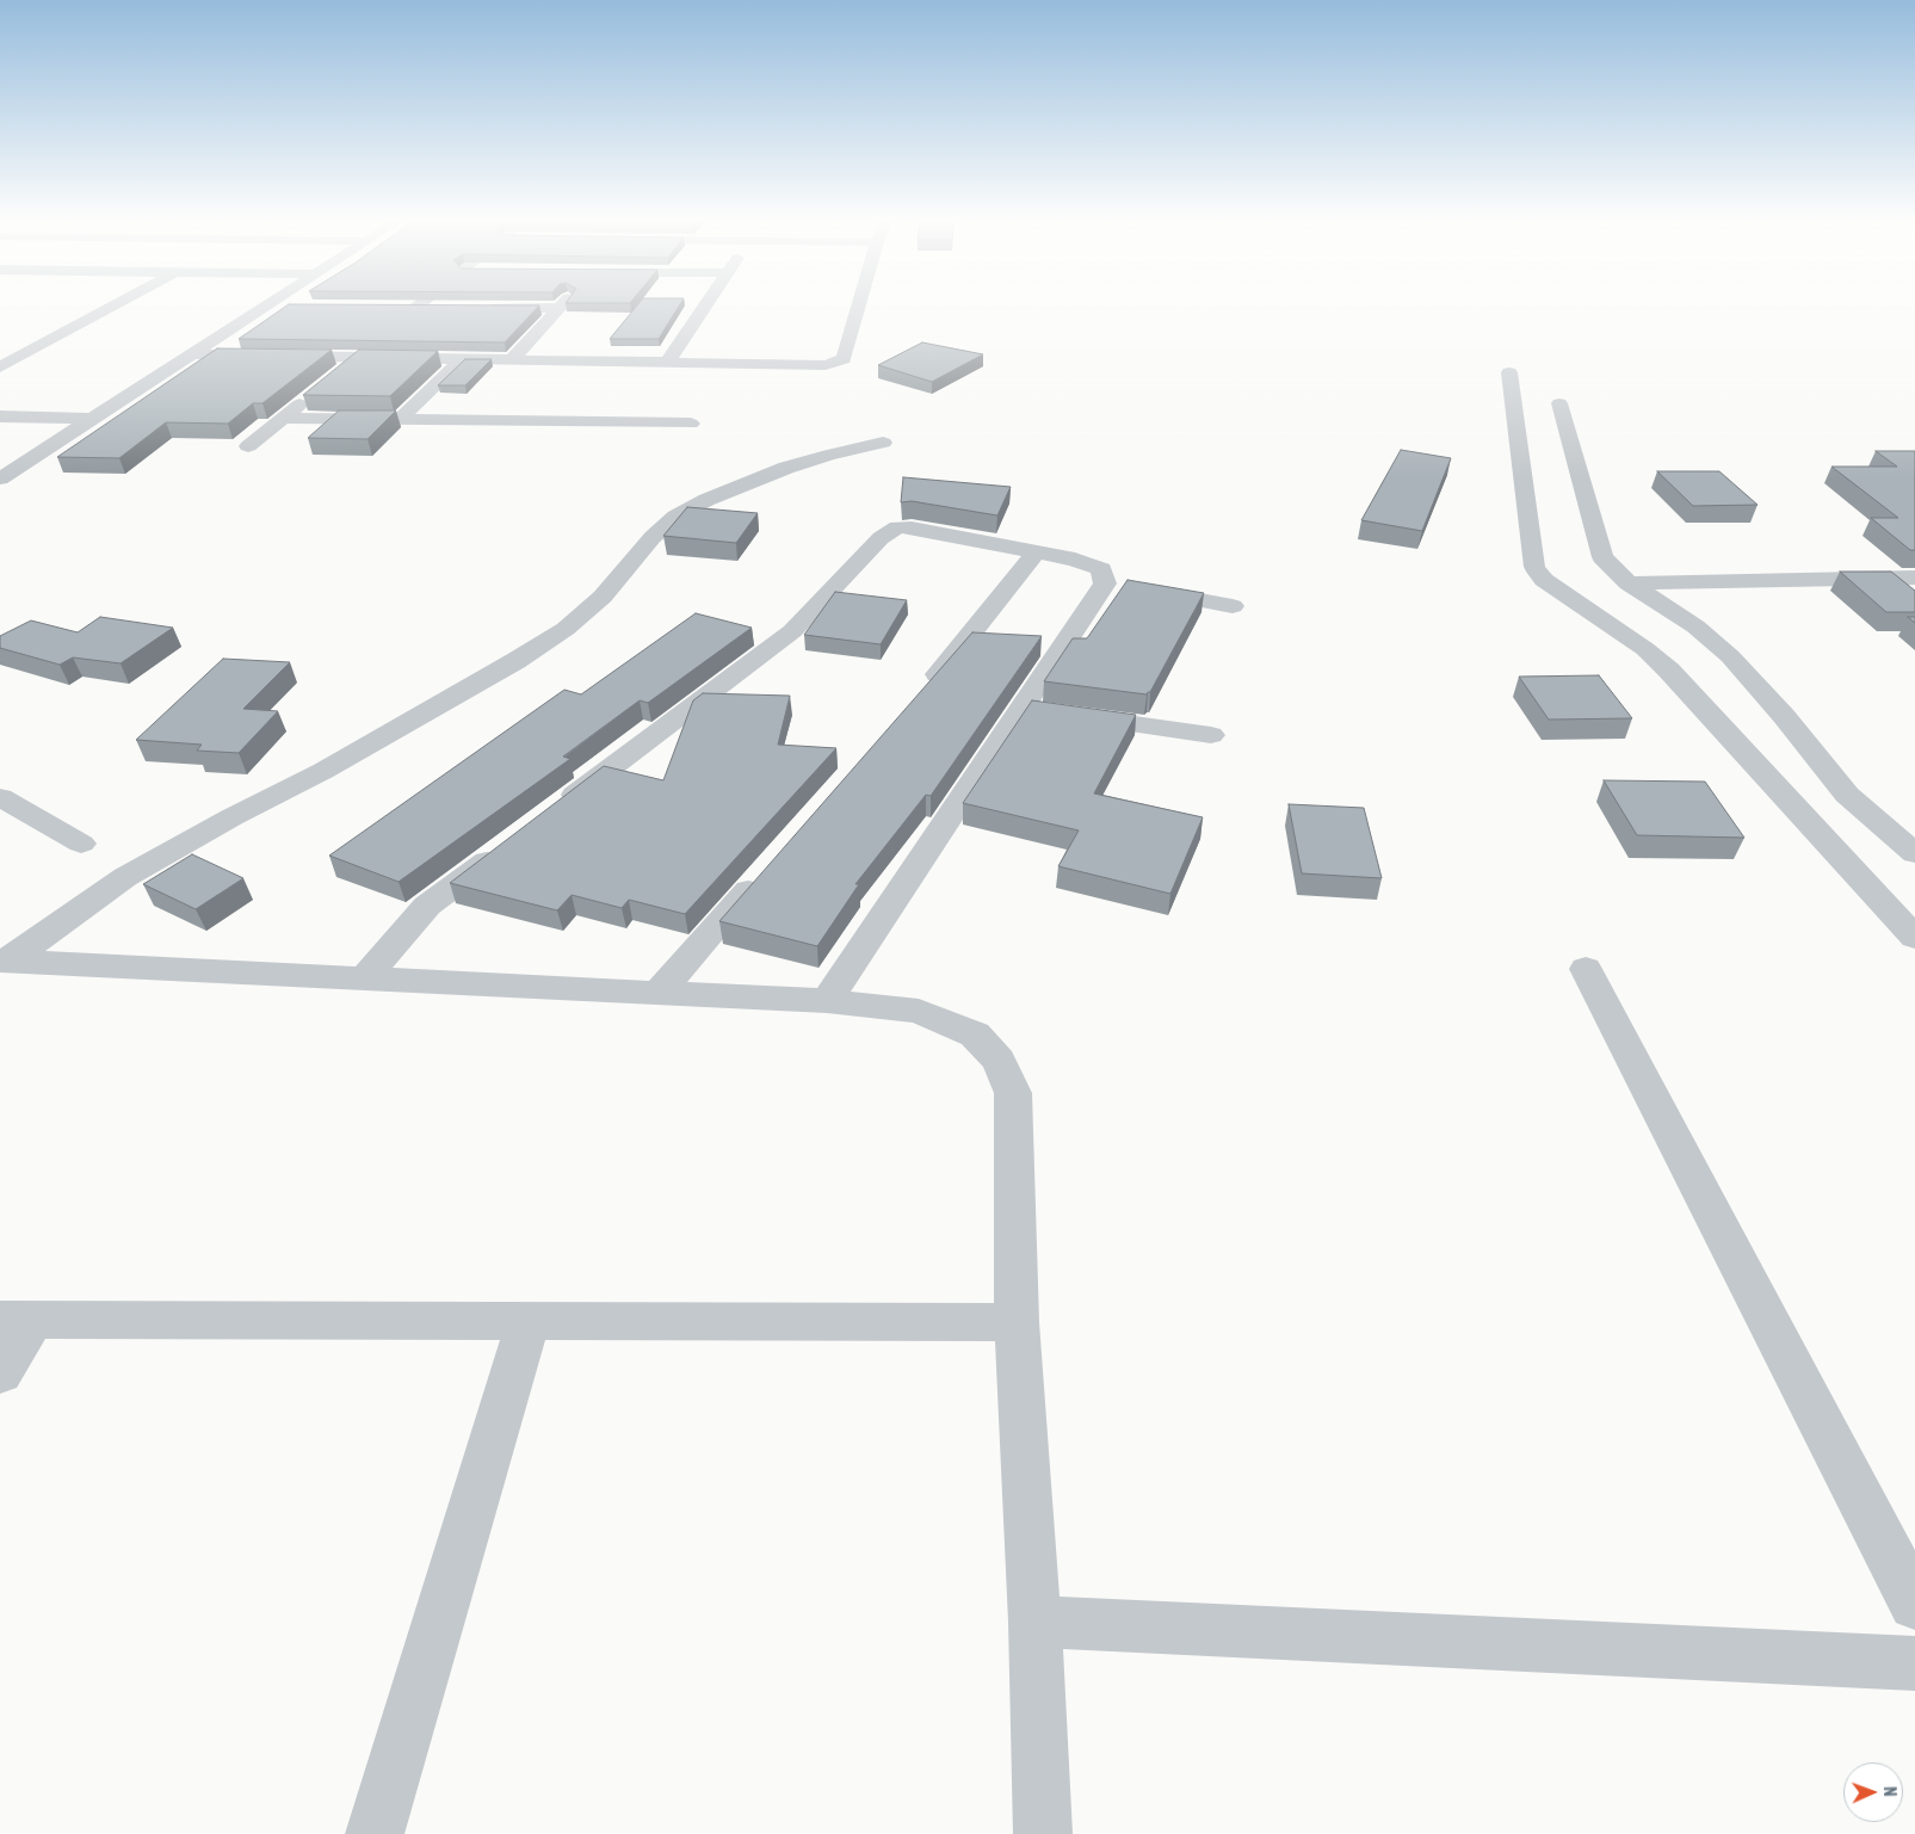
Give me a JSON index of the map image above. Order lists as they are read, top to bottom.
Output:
{
  "north": "right"
}
